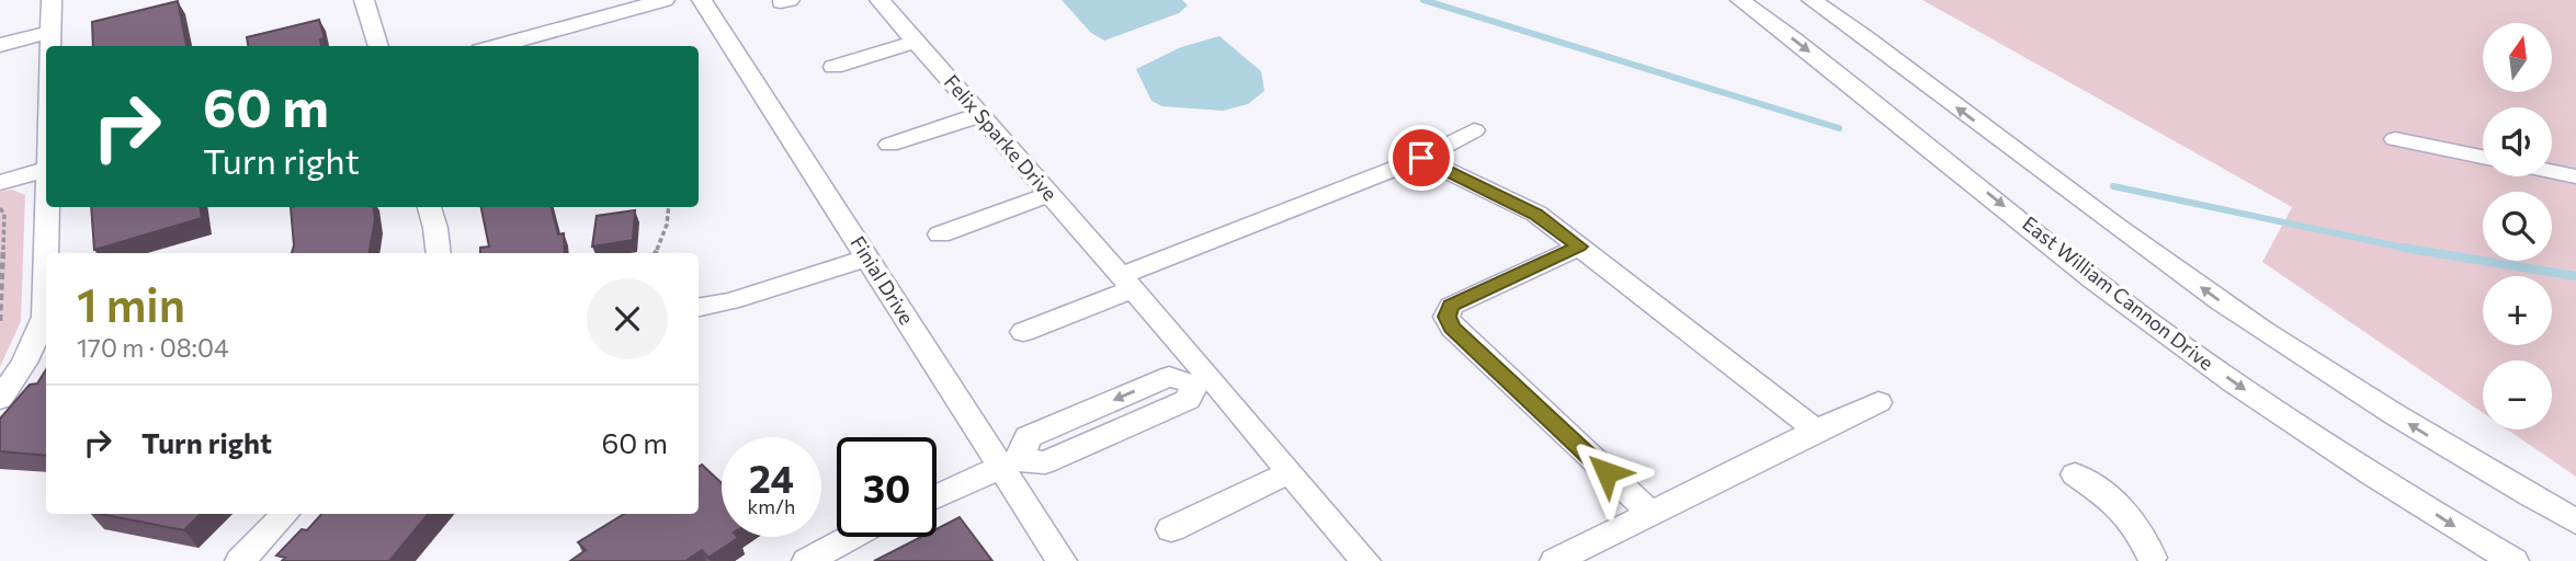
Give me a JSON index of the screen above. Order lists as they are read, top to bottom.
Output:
{
  "streets": {
    "street": ["Felix Sparke Drive", "Finial Drive", "East William Cannon Drive"]
  },
  "north": "top",
  "page": {
    "map_buttons": ["+", "−"],
    "turn": ["60 m", "Turn right"],
    "heading": ["1 min", "170 m · 08:04"],
    "list": [
      {
        "name": "Turn right",
        "value": "60 m"
      }
    ],
    "speed": "24 km/h",
    "limit": "30"
  }
}
